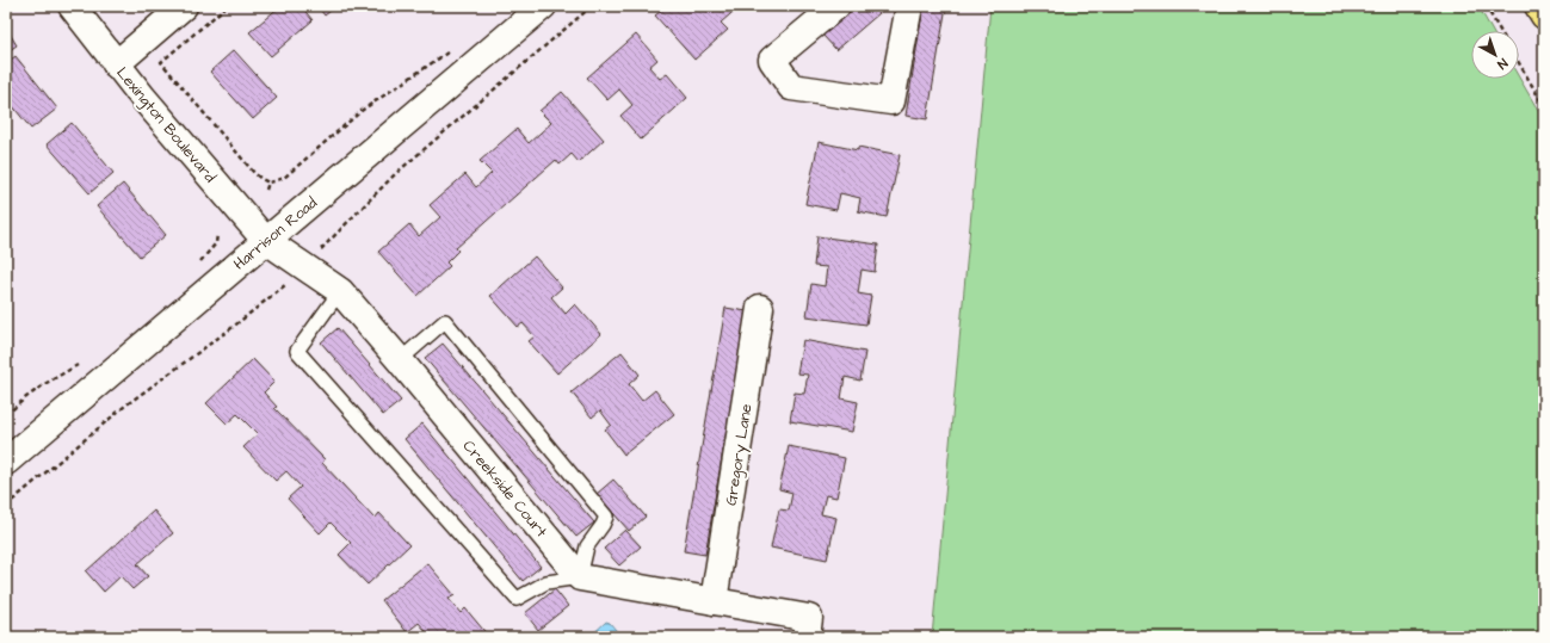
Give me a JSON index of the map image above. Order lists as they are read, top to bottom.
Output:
{
  "streets": {
    "street": [
      "Lexington Boulevard",
      "Harrison Road",
      "Gregory Lane",
      "Creekside Court"
    ]
  },
  "crossings": [
    ["Lexington Boulevard", "Harrison Road"],
    ["Lexington Boulevard", "Creekside Court"],
    ["Harrison Road", "Creekside Court"]
  ],
  "north": "bottom right"
}
